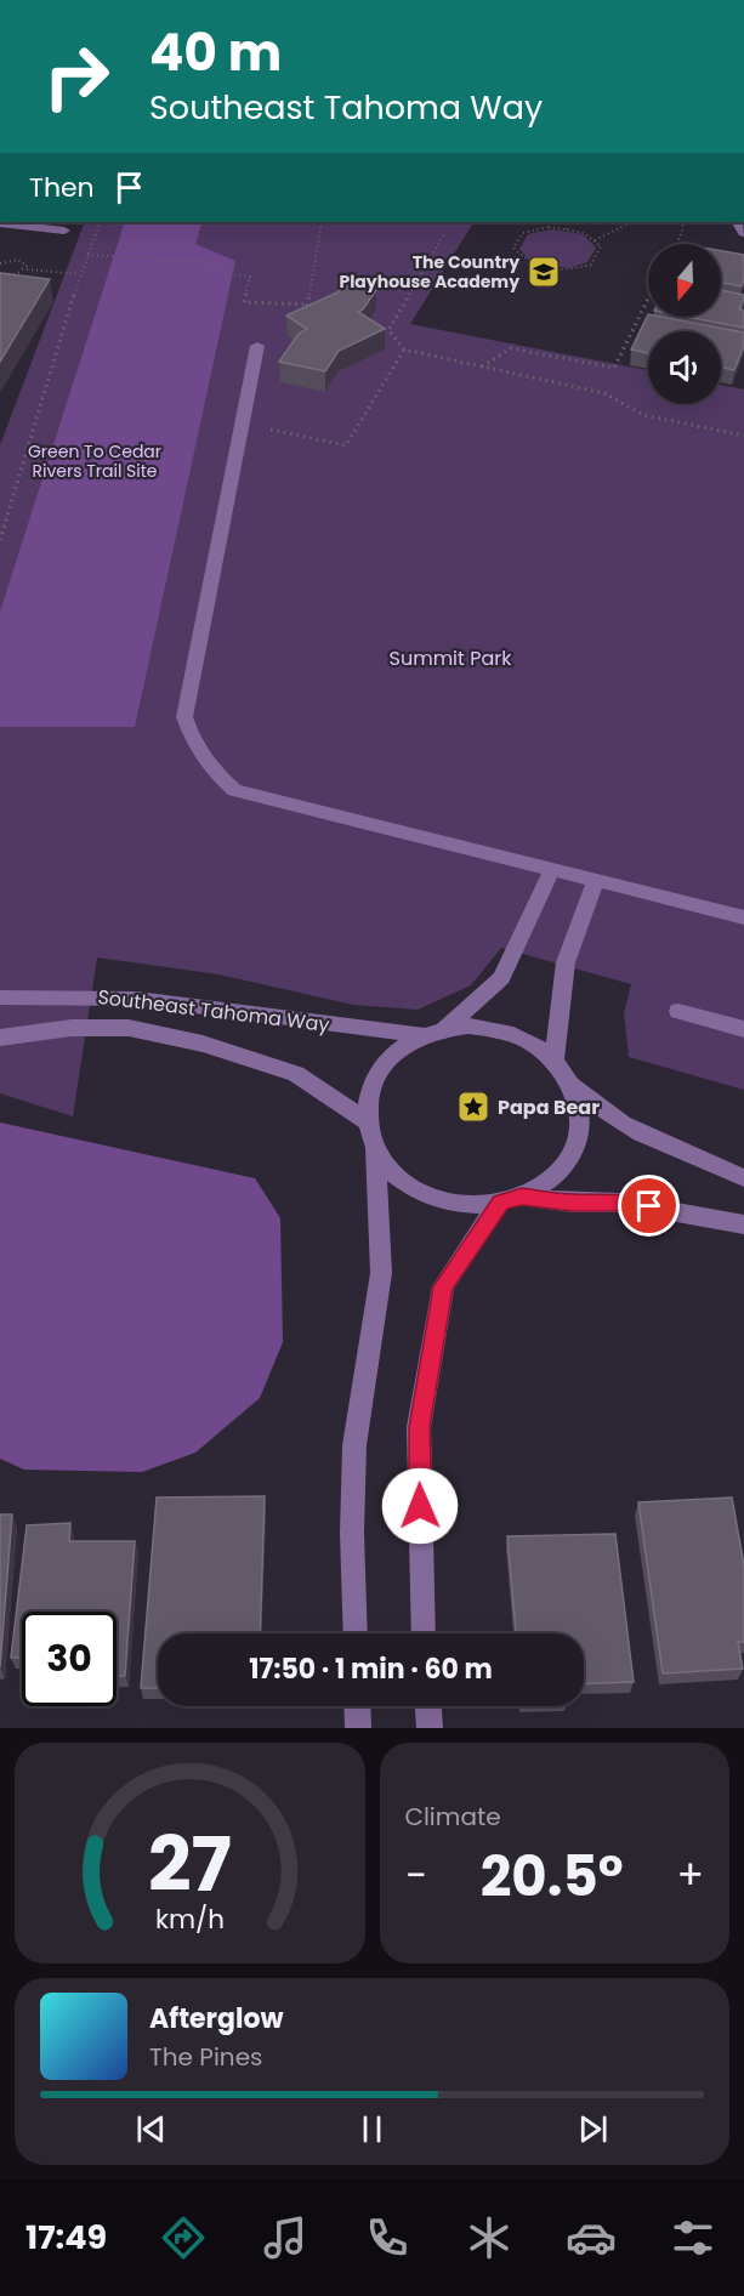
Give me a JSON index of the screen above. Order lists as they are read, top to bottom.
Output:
{
  "streets": {
    "street": ["Southeast Tahoma Way"]
  },
  "parks": ["Green To Cedar Rivers Trail Site", "Summit Park"],
  "places": {
    "school or university": ["The Country Playhouse Academy"],
    "place": ["Papa Bear"]
  },
  "north": "bottom",
  "page": {
    "turn": ["40 m", "Southeast Tahoma Way"],
    "then": "Then",
    "limit": "30",
    "trip": "17:50 · 1 min · 60 m",
    "tile": "Climate",
    "heat": ["−", "20.5°", "+"],
    "song": ["Afterglow", "The Pines"],
    "tabs": "17:49",
    "gauge": ["27", "km/h"]
  }
}
